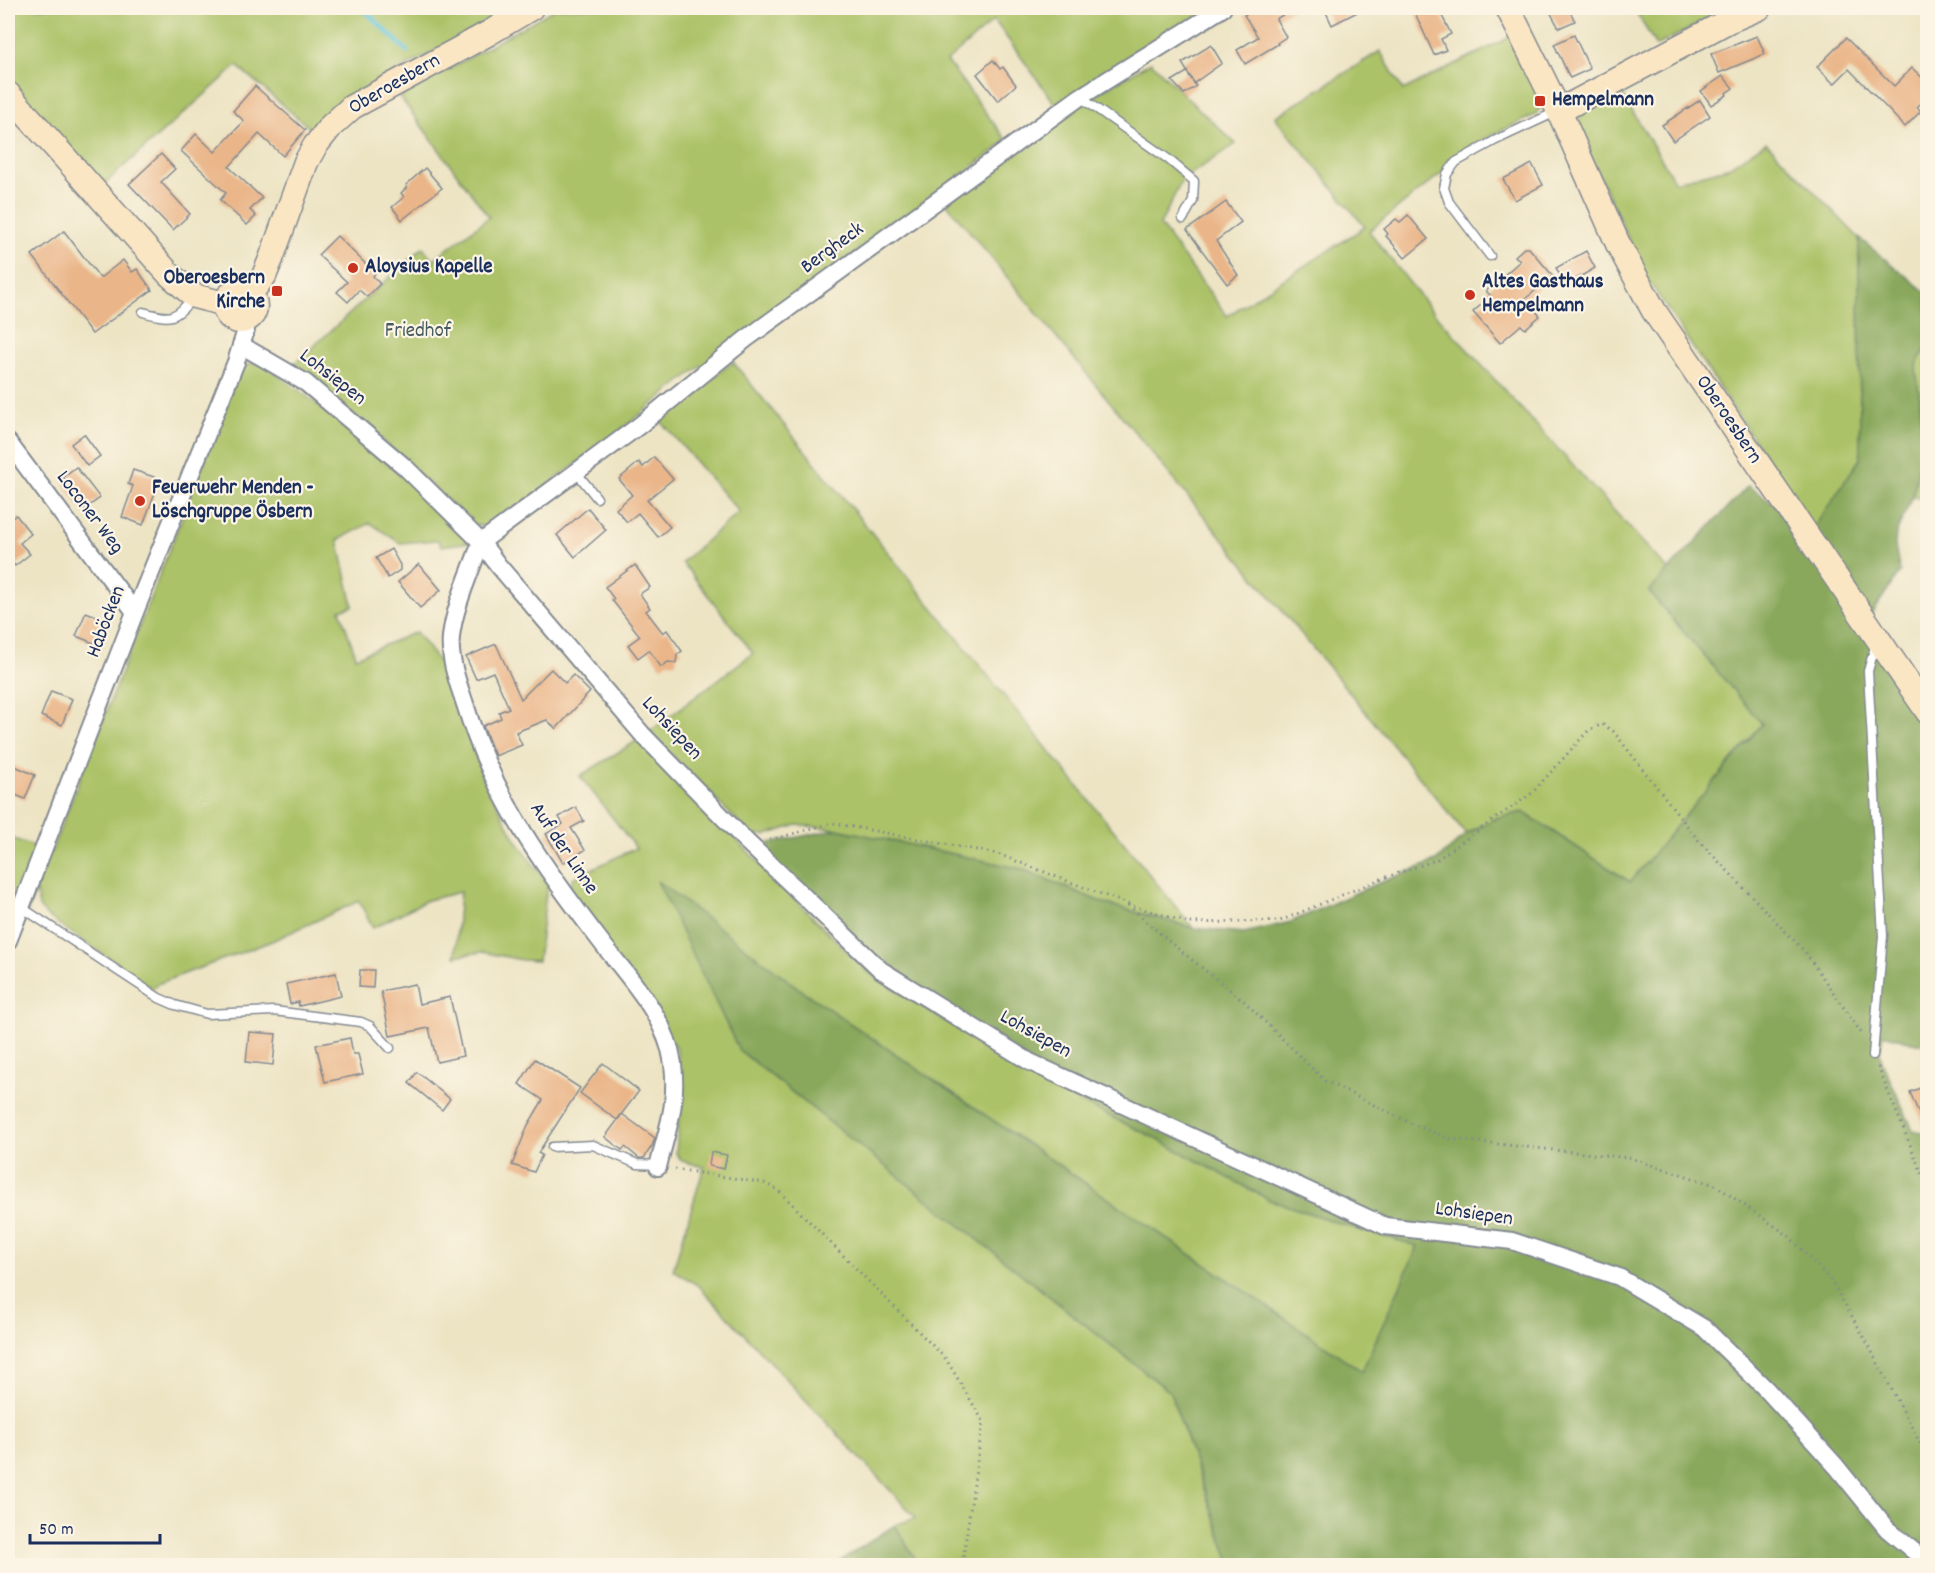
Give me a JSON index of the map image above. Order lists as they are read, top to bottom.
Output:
{
  "streets": {
    "street": [
      "Oberoesbern",
      "Bergheck",
      "Lohsiepen",
      "Loconer Weg",
      "Haböcken",
      "Auf der Linne"
    ]
  },
  "crossings": [
    ["Oberoesbern", "Haböcken"],
    ["Bergheck", "Lohsiepen"],
    ["Bergheck", "Auf der Linne"],
    ["Lohsiepen", "Haböcken"],
    ["Lohsiepen", "Auf der Linne"],
    ["Loconer Weg", "Haböcken"]
  ],
  "parks": ["Friedhof"],
  "places": {
    "transit": ["Hempelmann", "Oberoesbern Kirche"],
    "other": ["Aloysius Kapelle", "Altes Gasthaus Hempelmann", "Feuerwehr Menden - Löschgruppe Ösbern"]
  },
  "scale_bar": "50 m"
}
